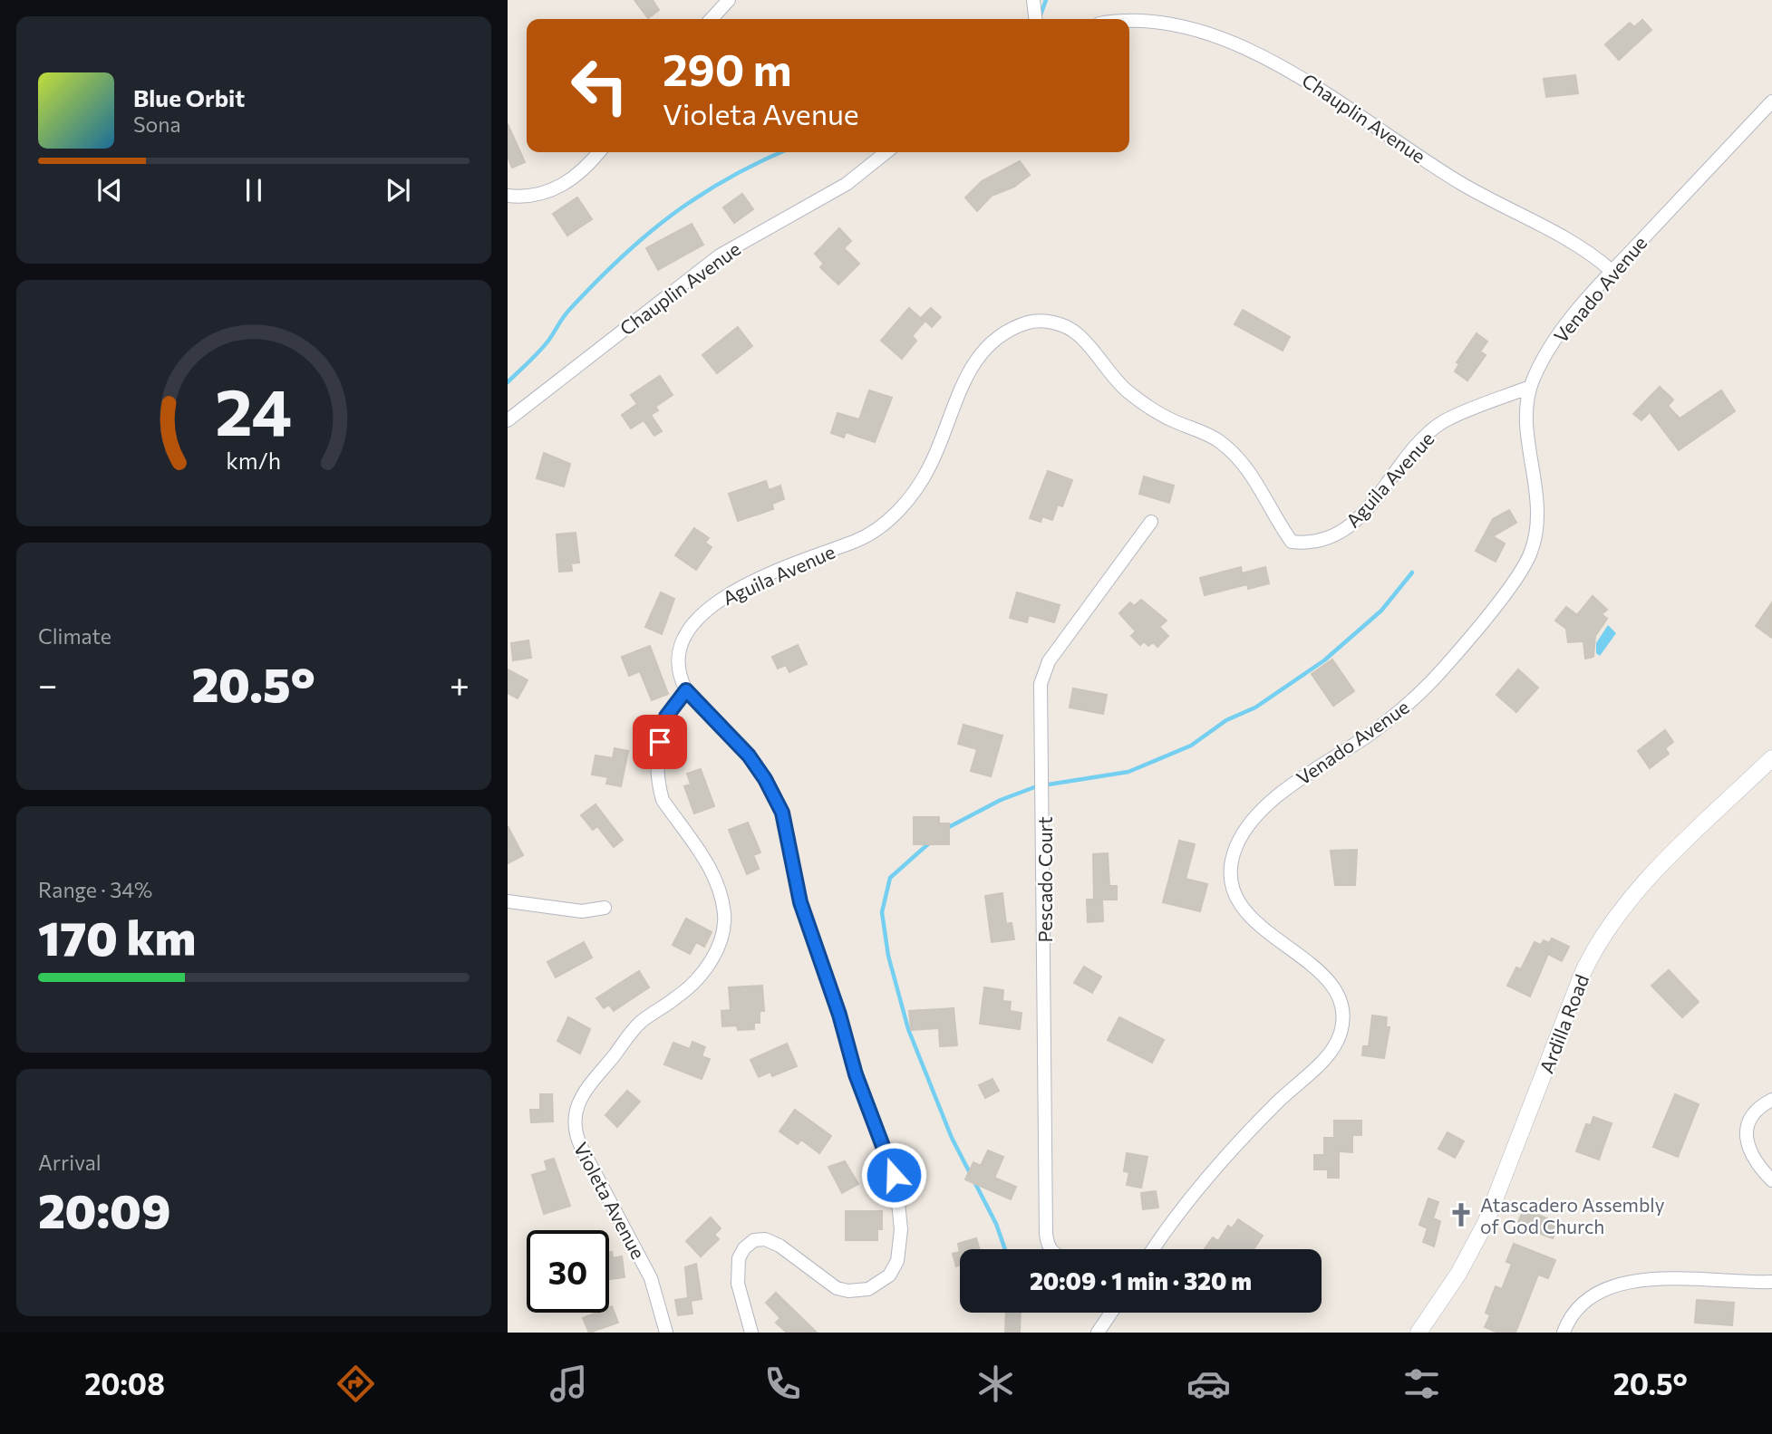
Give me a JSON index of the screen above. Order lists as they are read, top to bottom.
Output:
{
  "streets": {
    "street": [
      "Chauplin Avenue",
      "Venado Avenue",
      "Aguila Avenue",
      "Pescado Court",
      "Ardilla Road",
      "Violeta Avenue"
    ]
  },
  "crossings": [
    ["Chauplin Avenue", "Venado Avenue"],
    ["Venado Avenue", "Aguila Avenue"],
    ["Aguila Avenue", "Violeta Avenue"]
  ],
  "places": {
    "church": ["Atascadero Assembly of God Church"]
  },
  "page": {
    "turn": ["290 m", "Violeta Avenue"],
    "song": ["Blue Orbit", "Sona"],
    "tile": [
      "Climate",
      ["Range · 34%", "170 km"],
      ["Arrival", "20:09"]
    ],
    "heat": ["−", "20.5°", "+"],
    "limit": "30",
    "trip": "20:09 · 1 min · 320 m",
    "tabs": ["20:08", "20.5°"],
    "gauge": ["24", "km/h"]
  }
}
